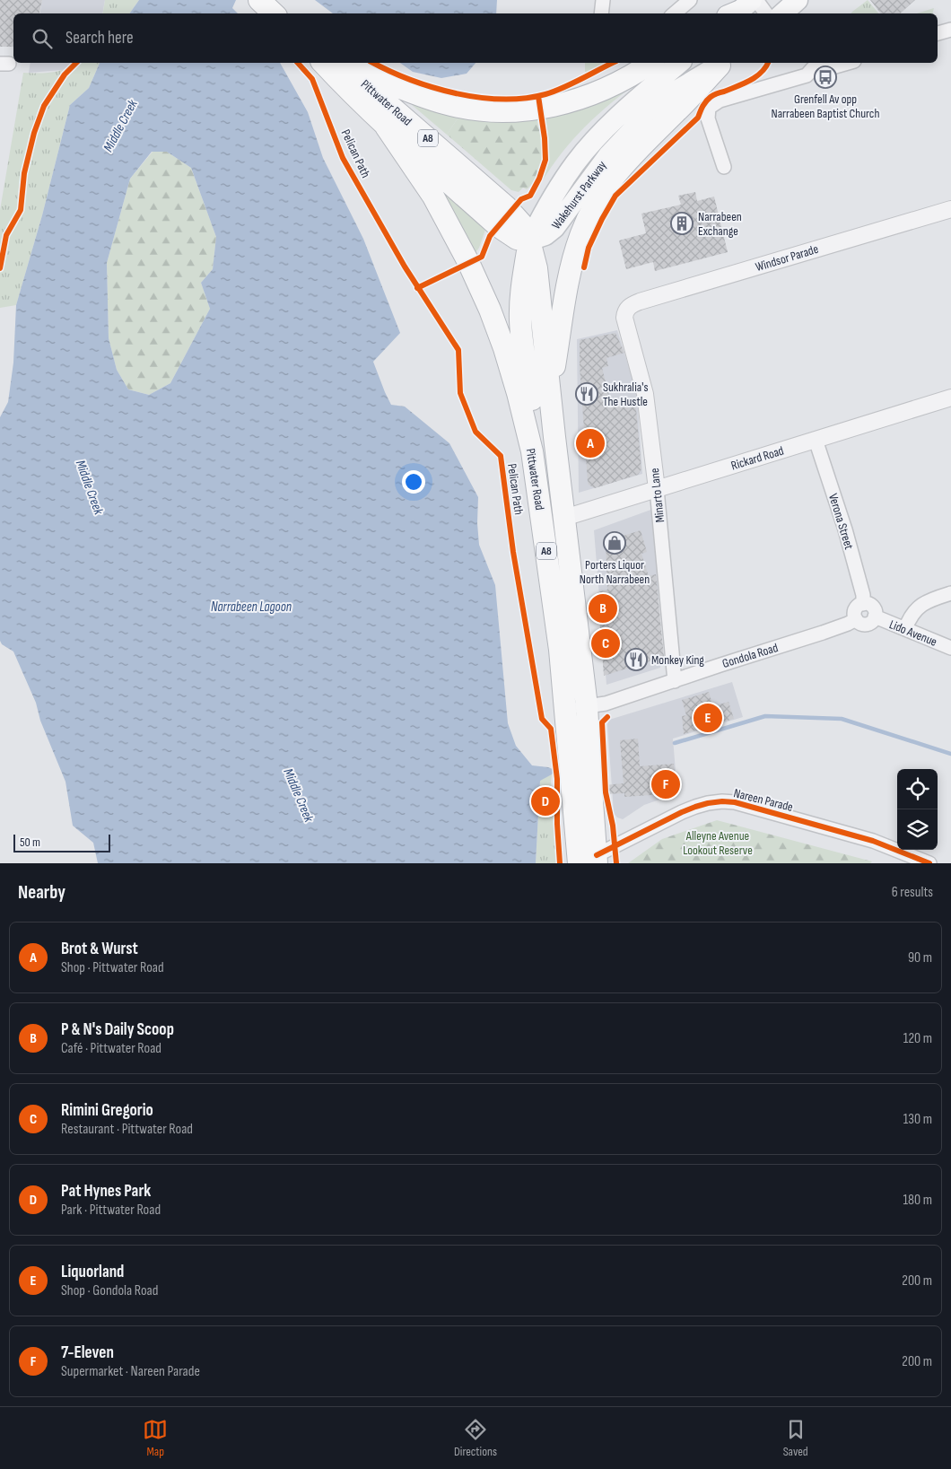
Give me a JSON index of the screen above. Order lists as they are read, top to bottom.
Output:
{
  "streets": {
    "highway": ["Pittwater Road", "A8"],
    "main road": ["Wakehurst Parkway"],
    "street": [
      "Windsor Parade",
      "Rickard Road",
      "Minarto Lane",
      "Verona Street",
      "Lido Avenue",
      "Gondola Road",
      "Nareen Parade"
    ],
    "cycle path": ["Pelican Path"]
  },
  "crossings": [
    ["Pittwater Road", "Wakehurst Parkway"],
    ["Pittwater Road", "Rickard Road"],
    ["Pittwater Road", "Gondola Road"],
    ["Pittwater Road", "Nareen Parade"],
    ["Windsor Parade", "Minarto Lane"],
    ["Rickard Road", "Minarto Lane"],
    ["Rickard Road", "Verona Street"],
    ["Minarto Lane", "Gondola Road"],
    ["Verona Street", "Lido Avenue"],
    ["Verona Street", "Gondola Road"],
    ["Lido Avenue", "Gondola Road"]
  ],
  "water": ["Middle Creek", "Narrabeen Lagoon"],
  "parks": ["Alleyne Avenue Lookout Reserve"],
  "places": {
    "bus stop": ["Grenfell Av opp Narrabeen Baptist Church"],
    "building": ["Narrabeen Exchange"],
    "restaurant": ["Sukhralia's The Hustle", "Monkey King"],
    "shop": ["Porters Liquor North Narrabeen"]
  },
  "scale_bar": "50 m",
  "page": {
    "search": "Search here",
    "pins": [
      "A",
      "B",
      "C",
      "E",
      "F",
      "D"
    ],
    "scale": "50 m",
    "heading": ["Nearby", "6 results"],
    "list": [
      {
        "mark": "A",
        "name": "Brot & Wurst",
        "note": "Shop · Pittwater Road",
        "value": "90 m"
      },
      {
        "mark": "B",
        "name": "P & N's Daily Scoop",
        "note": "Café · Pittwater Road",
        "value": "120 m"
      },
      {
        "mark": "C",
        "name": "Rimini Gregorio",
        "note": "Restaurant · Pittwater Road",
        "value": "130 m"
      },
      {
        "mark": "D",
        "name": "Pat Hynes Park",
        "note": "Park · Pittwater Road",
        "value": "180 m"
      },
      {
        "mark": "E",
        "name": "Liquorland",
        "note": "Shop · Gondola Road",
        "value": "200 m"
      },
      {
        "mark": "F",
        "name": "7-Eleven",
        "note": "Supermarket · Nareen Parade",
        "value": "200 m"
      }
    ],
    "nav": ["Map", "Directions", "Saved"]
  }
}
